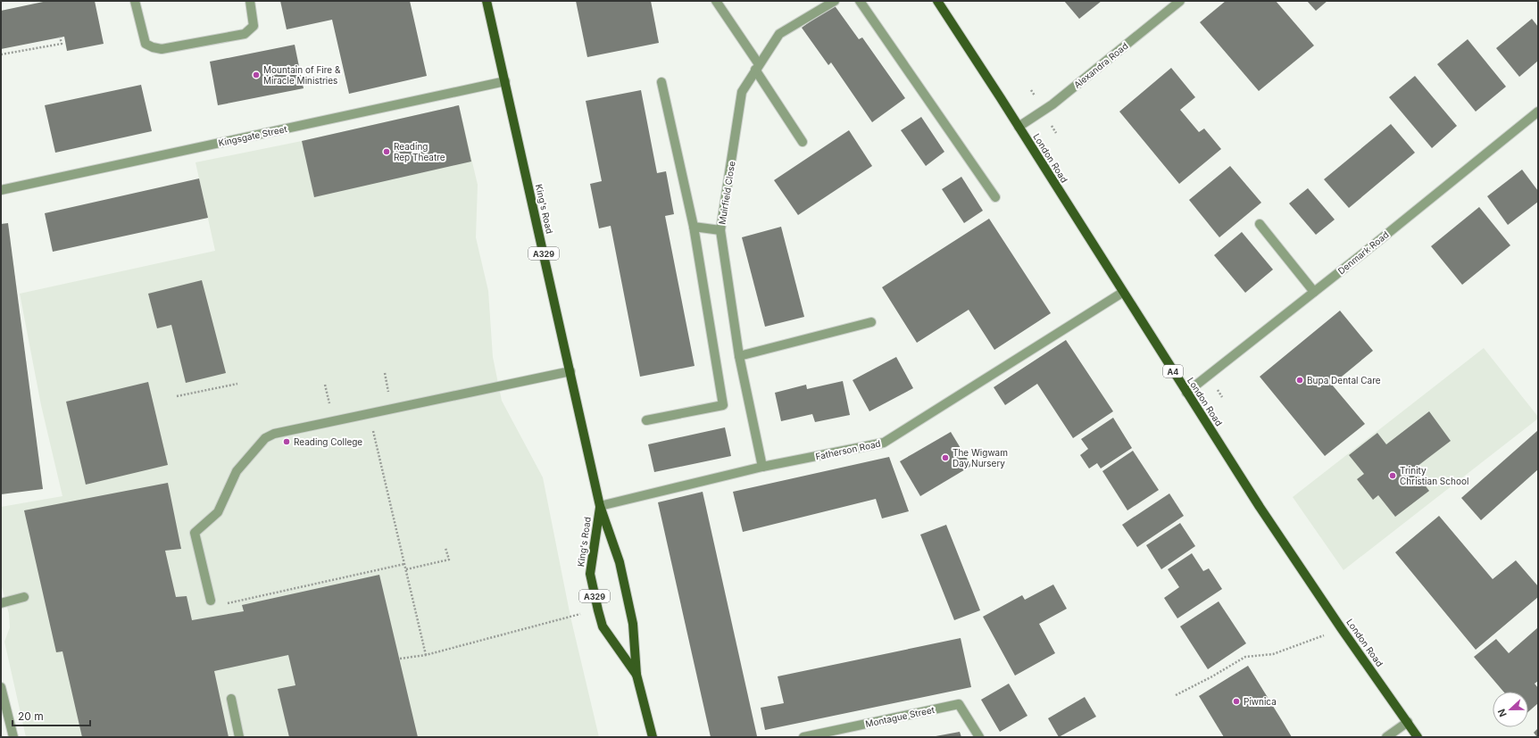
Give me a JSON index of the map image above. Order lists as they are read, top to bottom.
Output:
{
  "streets": {
    "main road": [
      "London Road",
      "King's Road",
      "A329",
      "A4"
    ],
    "street": [
      "Alexandra Road",
      "Kingsgate Street",
      "Muirfield Close",
      "Denmark Road",
      "Fatherson Road",
      "Montague Street"
    ]
  },
  "crossings": [
    ["Alexandra Road", "London Road"],
    ["Kingsgate Street", "King's Road"],
    ["London Road", "Denmark Road"],
    ["London Road", "Fatherson Road"],
    ["Muirfield Close", "Fatherson Road"],
    ["King's Road", "Fatherson Road"]
  ],
  "places": [
    "Mountain of Fire & Miracle Ministries",
    "Reading Rep Theatre",
    "Bupa Dental Care",
    "Reading College",
    "The Wigwam Day Nursery",
    "Trinity Christian School",
    "Piwnica"
  ],
  "scale_bar": "20 m",
  "north": "left"
}
